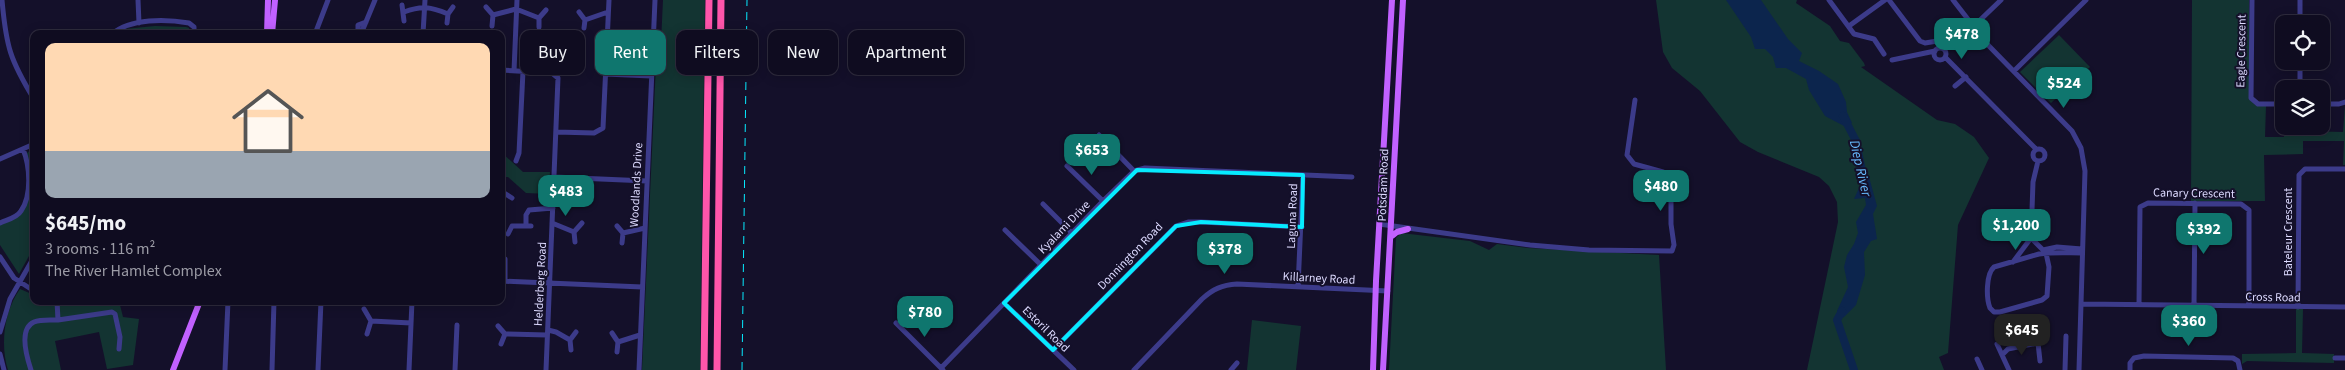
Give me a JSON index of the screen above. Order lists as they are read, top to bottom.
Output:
{
  "streets": {
    "main road": ["Potsdam Road"],
    "street": [
      "Eagle Crescent",
      "Woodlands Drive",
      "Canary Crescent",
      "Laguna Road",
      "Kyalami Drive",
      "Bateleur Crescent",
      "Donnington Road",
      "Killarney Road",
      "Helderberg Road",
      "Cross Road",
      "Estoril Road"
    ]
  },
  "crossings": [
    ["Potsdam Road", "Killarney Road"],
    ["Canary Crescent", "Cross Road"],
    ["Laguna Road", "Donnington Road"],
    ["Laguna Road", "Killarney Road"],
    ["Kyalami Drive", "Estoril Road"],
    ["Bateleur Crescent", "Cross Road"],
    ["Donnington Road", "Estoril Road"]
  ],
  "water": ["Diep River"],
  "page": {
    "price": [
      "$478",
      "$524",
      "$653",
      "$480",
      "$483",
      "$1,200",
      "$392",
      "$378",
      "$780",
      "$360",
      "$645"
    ],
    "chip": [
      "Buy",
      "Rent",
      "Filters",
      "New",
      "Apartment"
    ],
    "list": [
      {
        "name": "$645/mo",
        "note": "3 rooms · 116 m² · The River Hamlet Complex"
      }
    ]
  }
}
